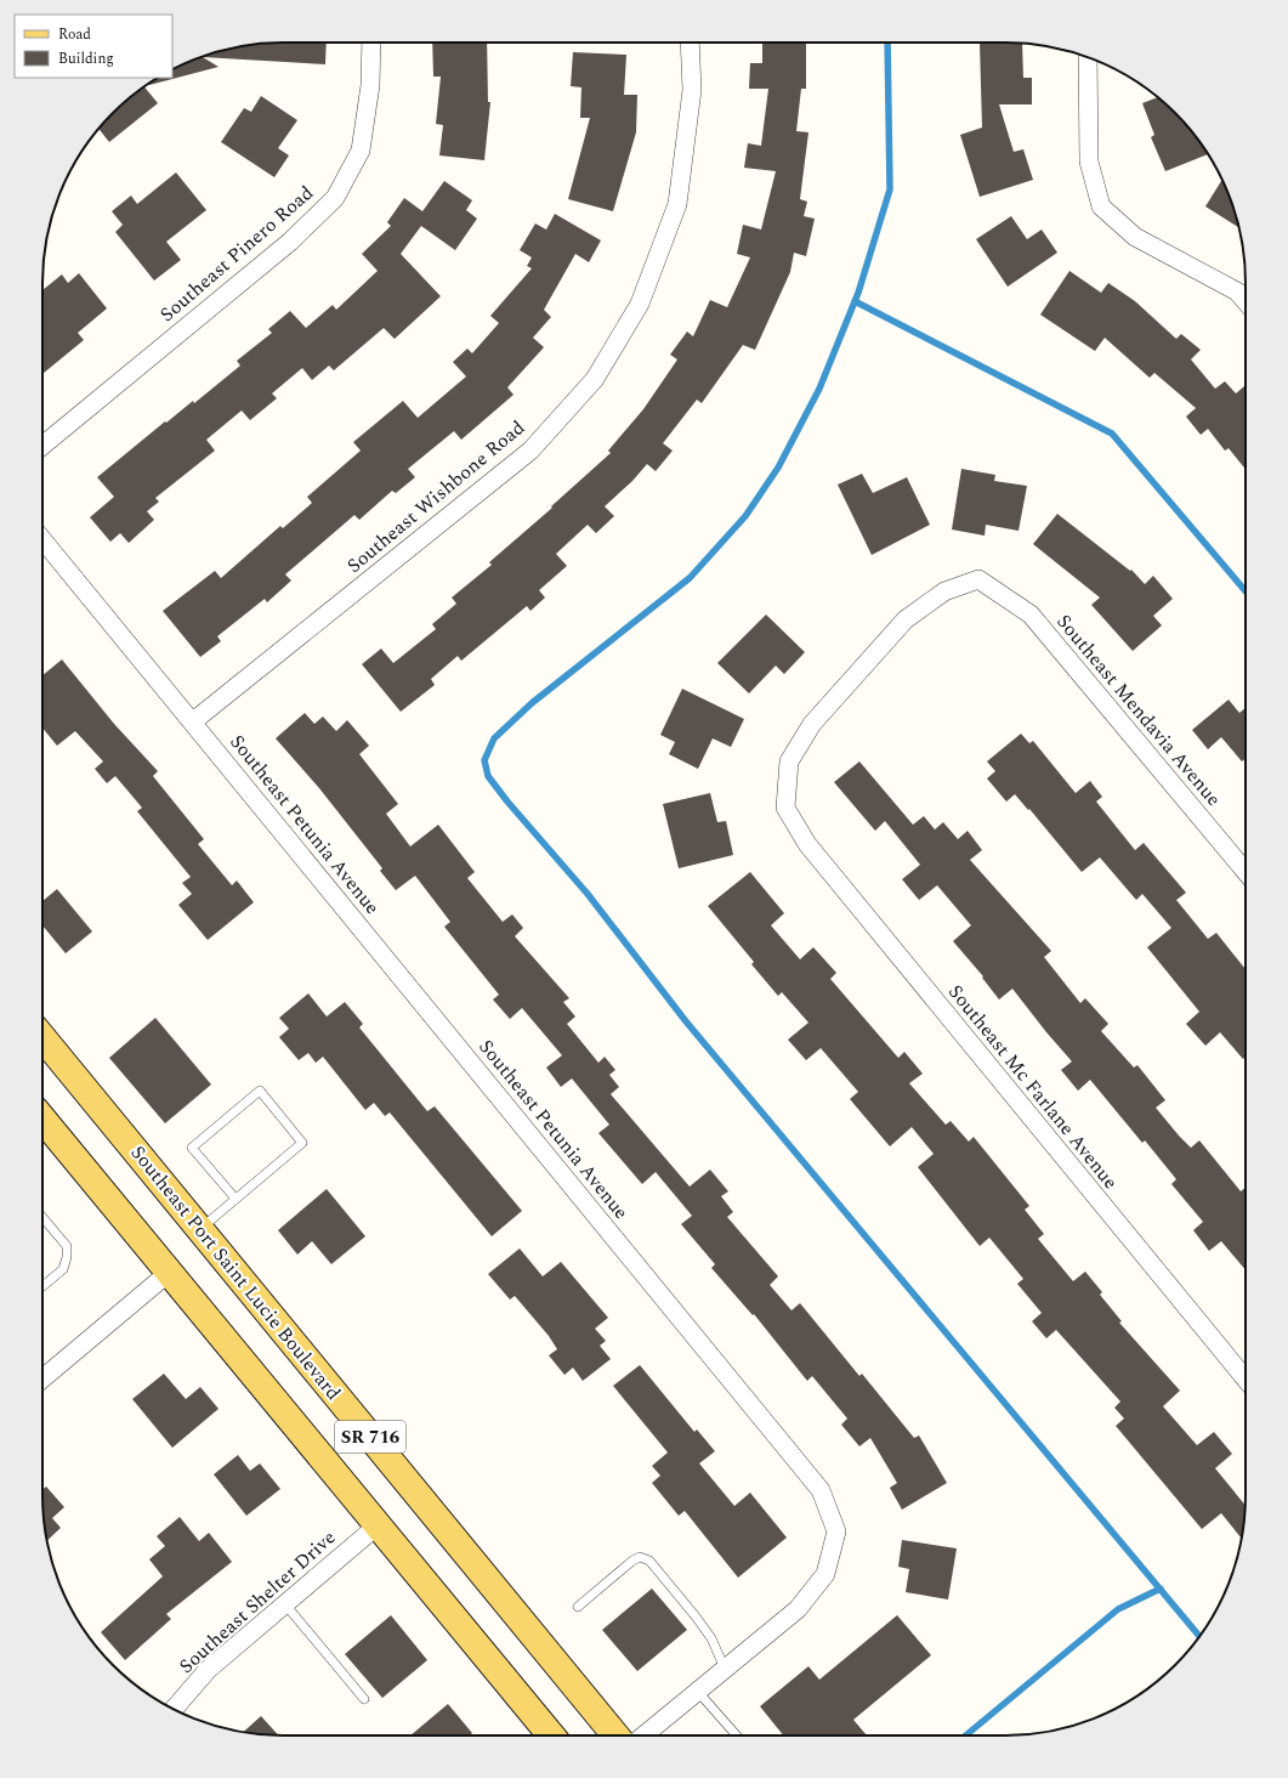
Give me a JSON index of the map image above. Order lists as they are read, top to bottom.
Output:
{
  "streets": {
    "main road": ["Southeast Port Saint Lucie Boulevard", "SR 716"],
    "street": [
      "Southeast Pinero Road",
      "Southeast Wishbone Road",
      "Southeast Mendavia Avenue",
      "Southeast Petunia Avenue",
      "Southeast Mc Farlane Avenue",
      "Southeast Shelter Drive"
    ]
  },
  "crossings": [
    ["Southeast Wishbone Road", "Southeast Petunia Avenue"],
    ["Southeast Mendavia Avenue", "Southeast Mc Farlane Avenue"],
    ["SR 716", "Southeast Shelter Drive"]
  ],
  "legend": ["Road", "Building"]
}
